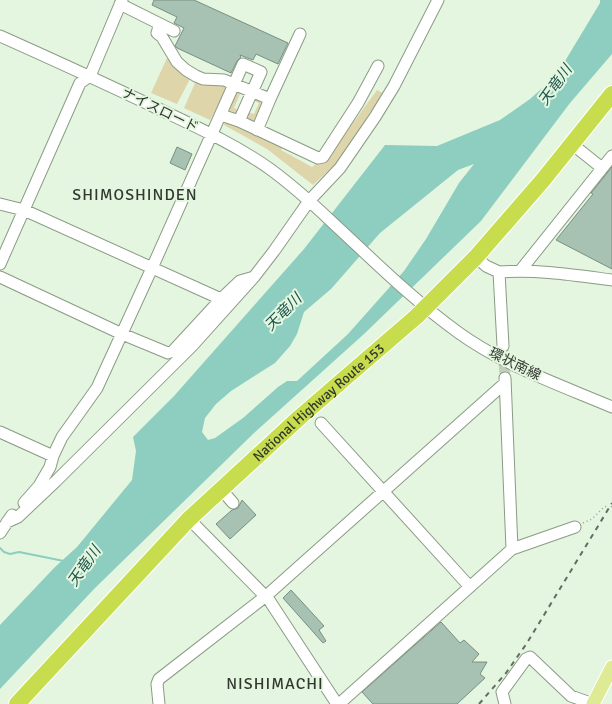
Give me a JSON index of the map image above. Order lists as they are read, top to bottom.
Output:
{
  "streets": {
    "highway": ["National Highway Route 153"],
    "street": ["ナイスロード", "環状南線"]
  },
  "crossings": [
    ["ナイスロード", "環状南線"],
    ["ナイスロード", "National Highway Route 153"],
    ["環状南線", "National Highway Route 153"]
  ],
  "districts": ["SHIMOSHINDEN", "NISHIMACHI"],
  "water": ["天竜川"]
}
